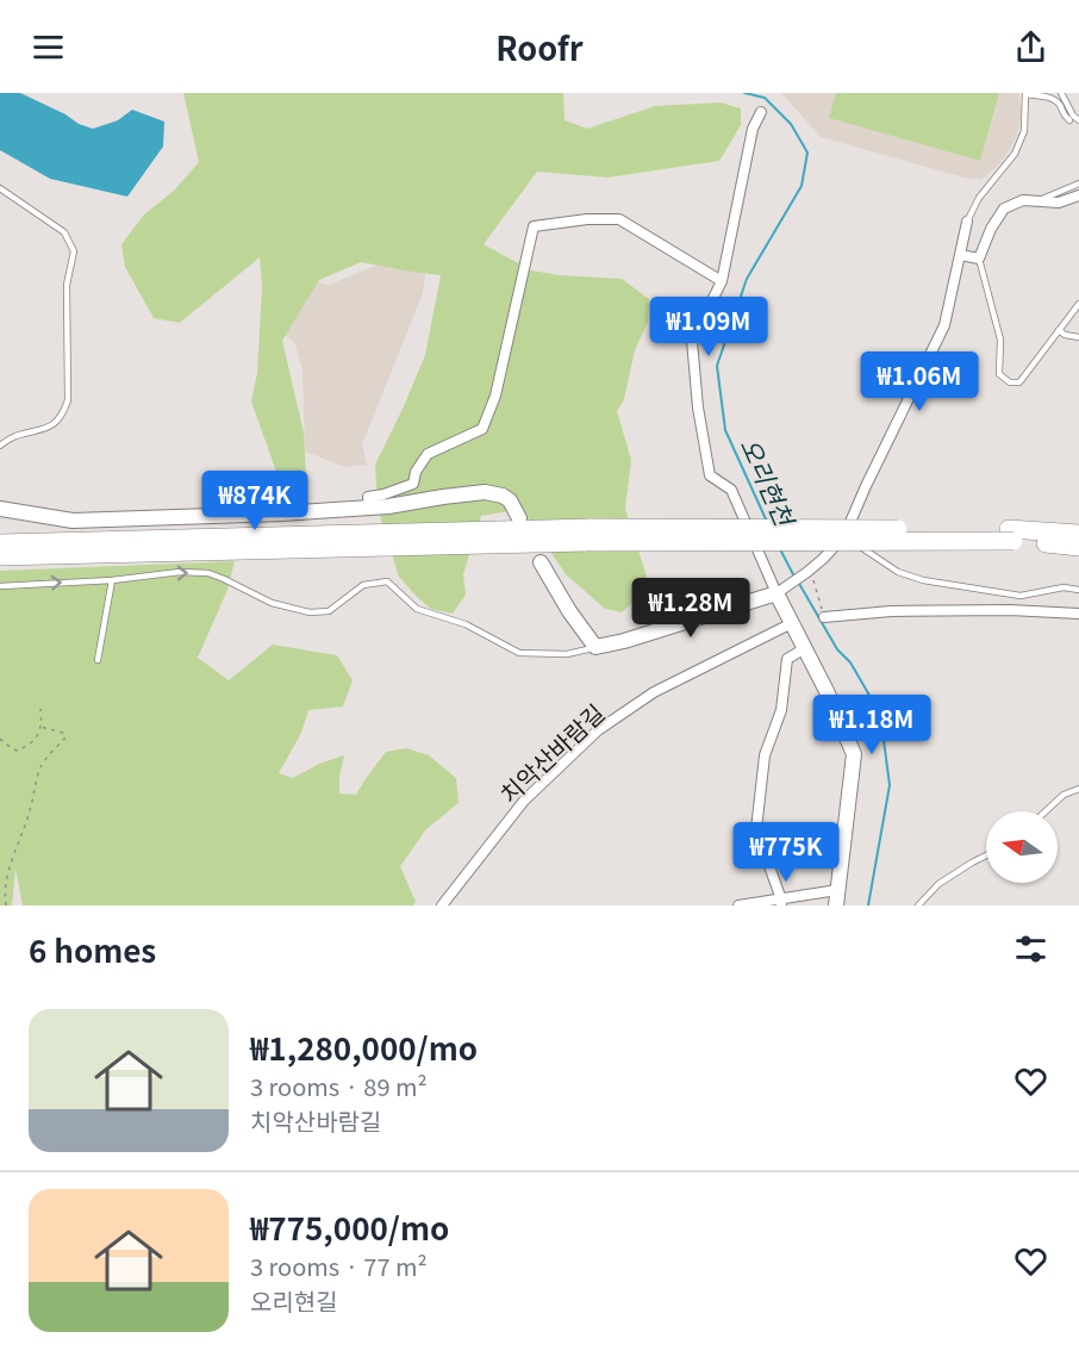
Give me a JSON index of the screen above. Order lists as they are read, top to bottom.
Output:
{
  "streets": {
    "street": ["치악산바람길"]
  },
  "water": ["오리현천"],
  "north": "left",
  "page": {
    "header": "Roofr",
    "price": [
      "₩1.09M",
      "₩1.06M",
      "₩874K",
      "₩1.28M",
      "₩1.18M",
      "₩775K"
    ],
    "heading": "6 homes",
    "list": [
      {
        "name": "₩1,280,000/mo",
        "note": "3 rooms · 89 m² · 치악산바람길"
      },
      {
        "name": "₩775,000/mo",
        "note": "3 rooms · 77 m² · 오리현길"
      }
    ]
  }
}
